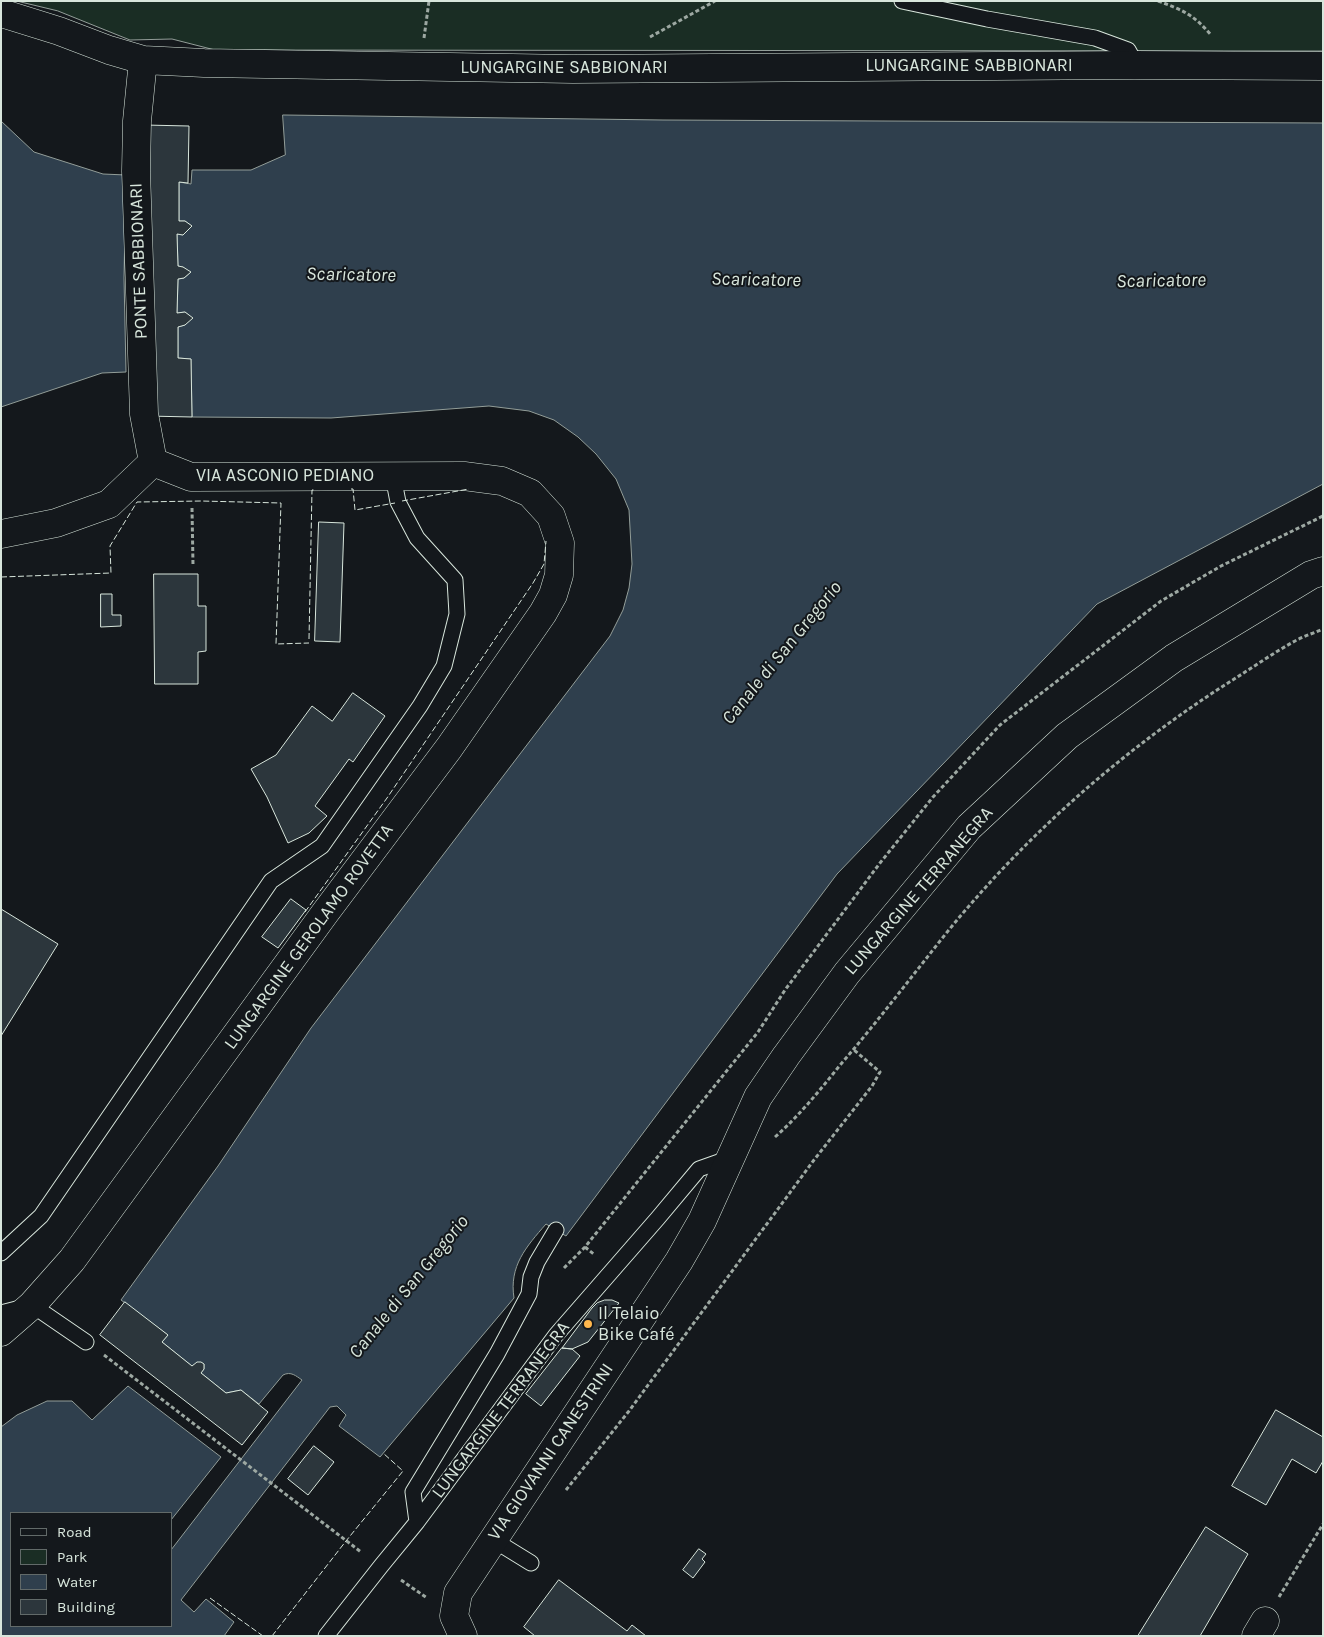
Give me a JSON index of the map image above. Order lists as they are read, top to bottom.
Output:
{
  "streets": {
    "street": [
      "LUNGARGINE SABBIONARI",
      "PONTE SABBIONARI",
      "VIA ASCONIO PEDIANO",
      "LUNGARGINE TERRANEGRA",
      "LUNGARGINE GEROLAMO ROVETTA",
      "VIA GIOVANNI CANESTRINI"
    ]
  },
  "crossings": [
    ["LUNGARGINE SABBIONARI", "PONTE SABBIONARI"],
    ["PONTE SABBIONARI", "VIA ASCONIO PEDIANO"],
    ["VIA ASCONIO PEDIANO", "LUNGARGINE GEROLAMO ROVETTA"],
    ["LUNGARGINE TERRANEGRA", "VIA GIOVANNI CANESTRINI"]
  ],
  "water": ["Scaricatore", "Canale di San Gregorio"],
  "places": ["Il Telaio Bike Café"],
  "legend": [
    "Road",
    "Park",
    "Water",
    "Building"
  ]
}
